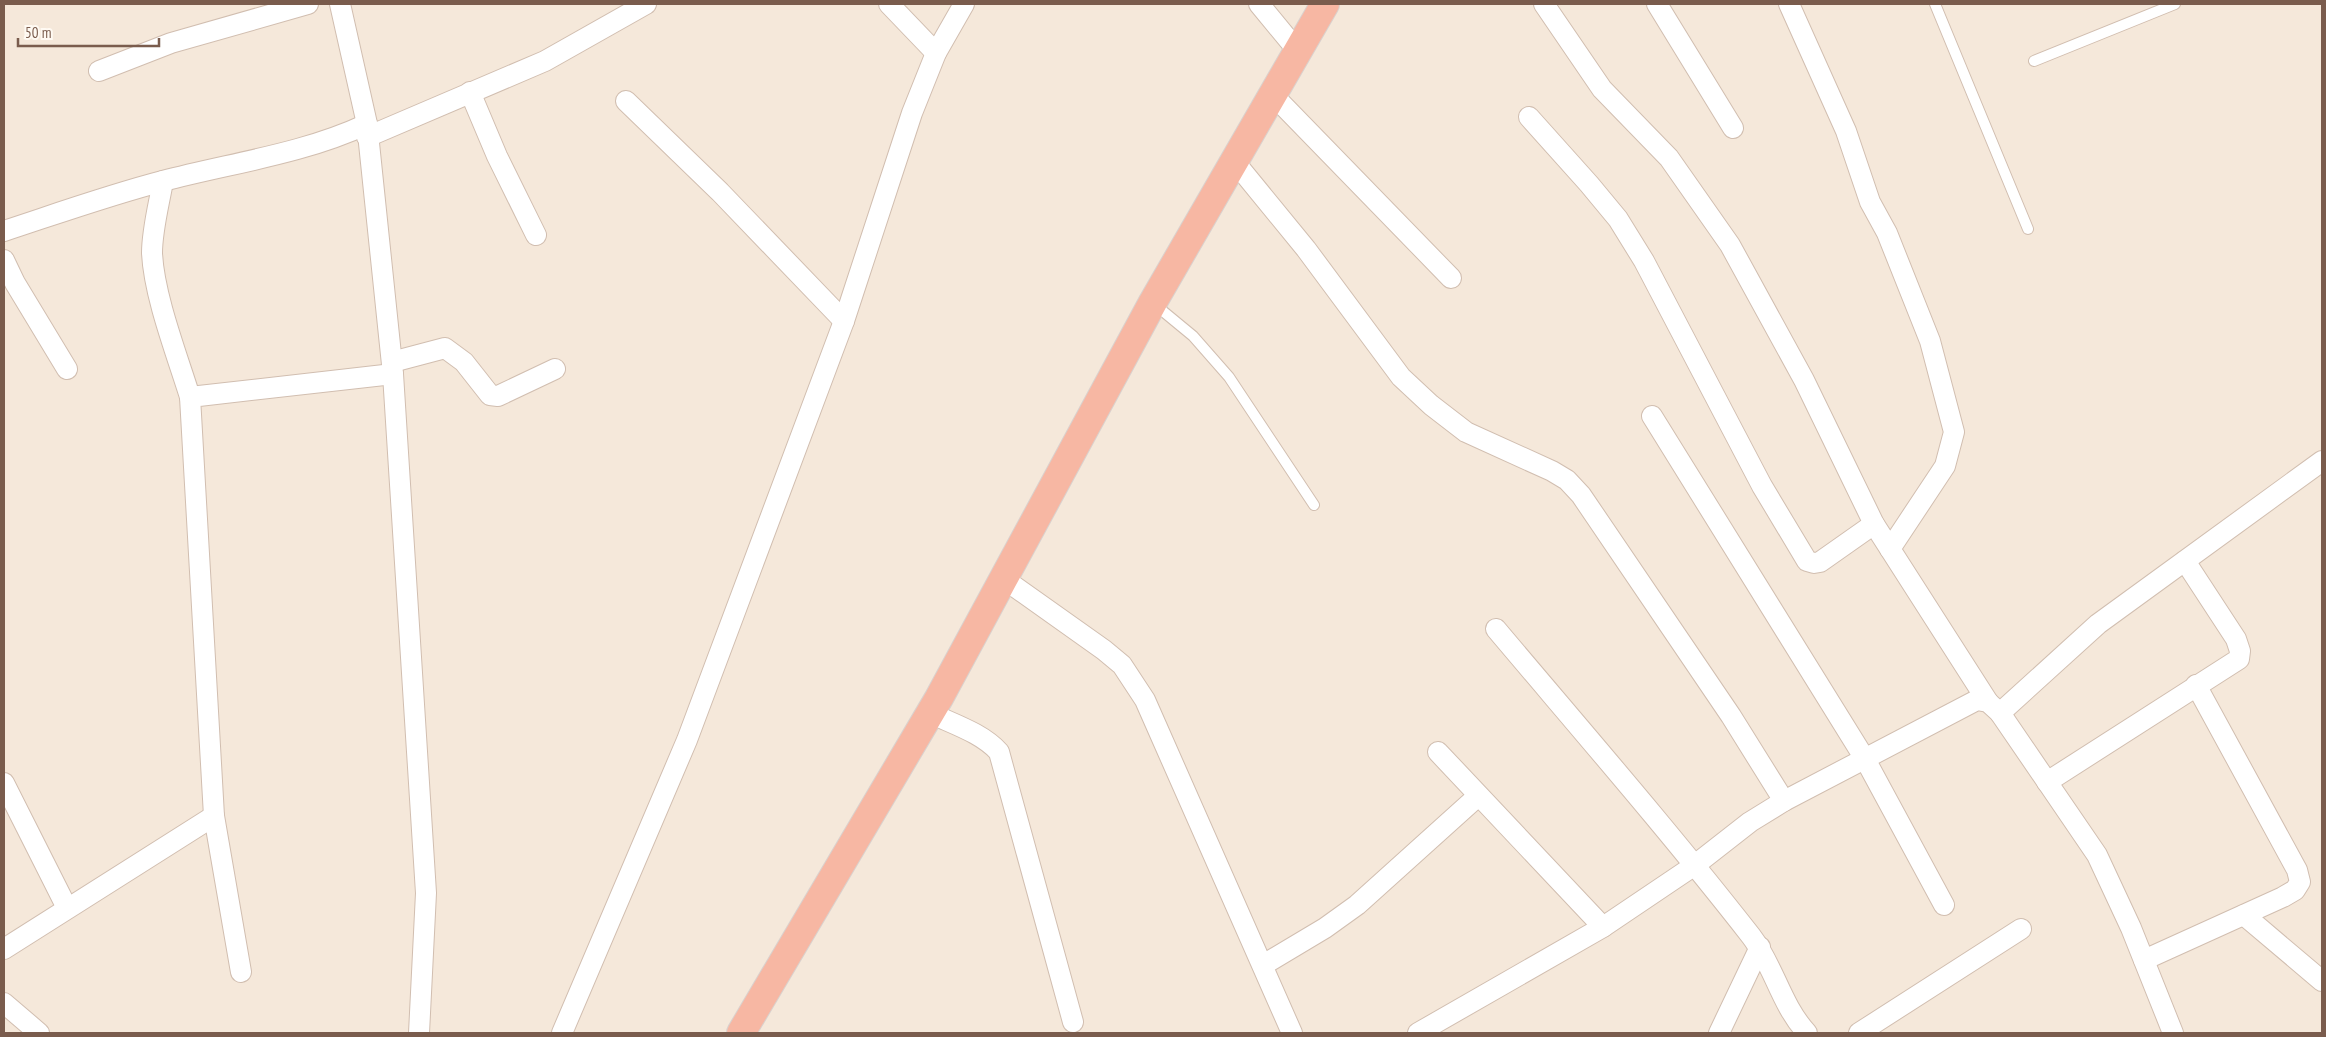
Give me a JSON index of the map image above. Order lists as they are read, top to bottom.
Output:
{
  "scale_bar": "50 m"
}
